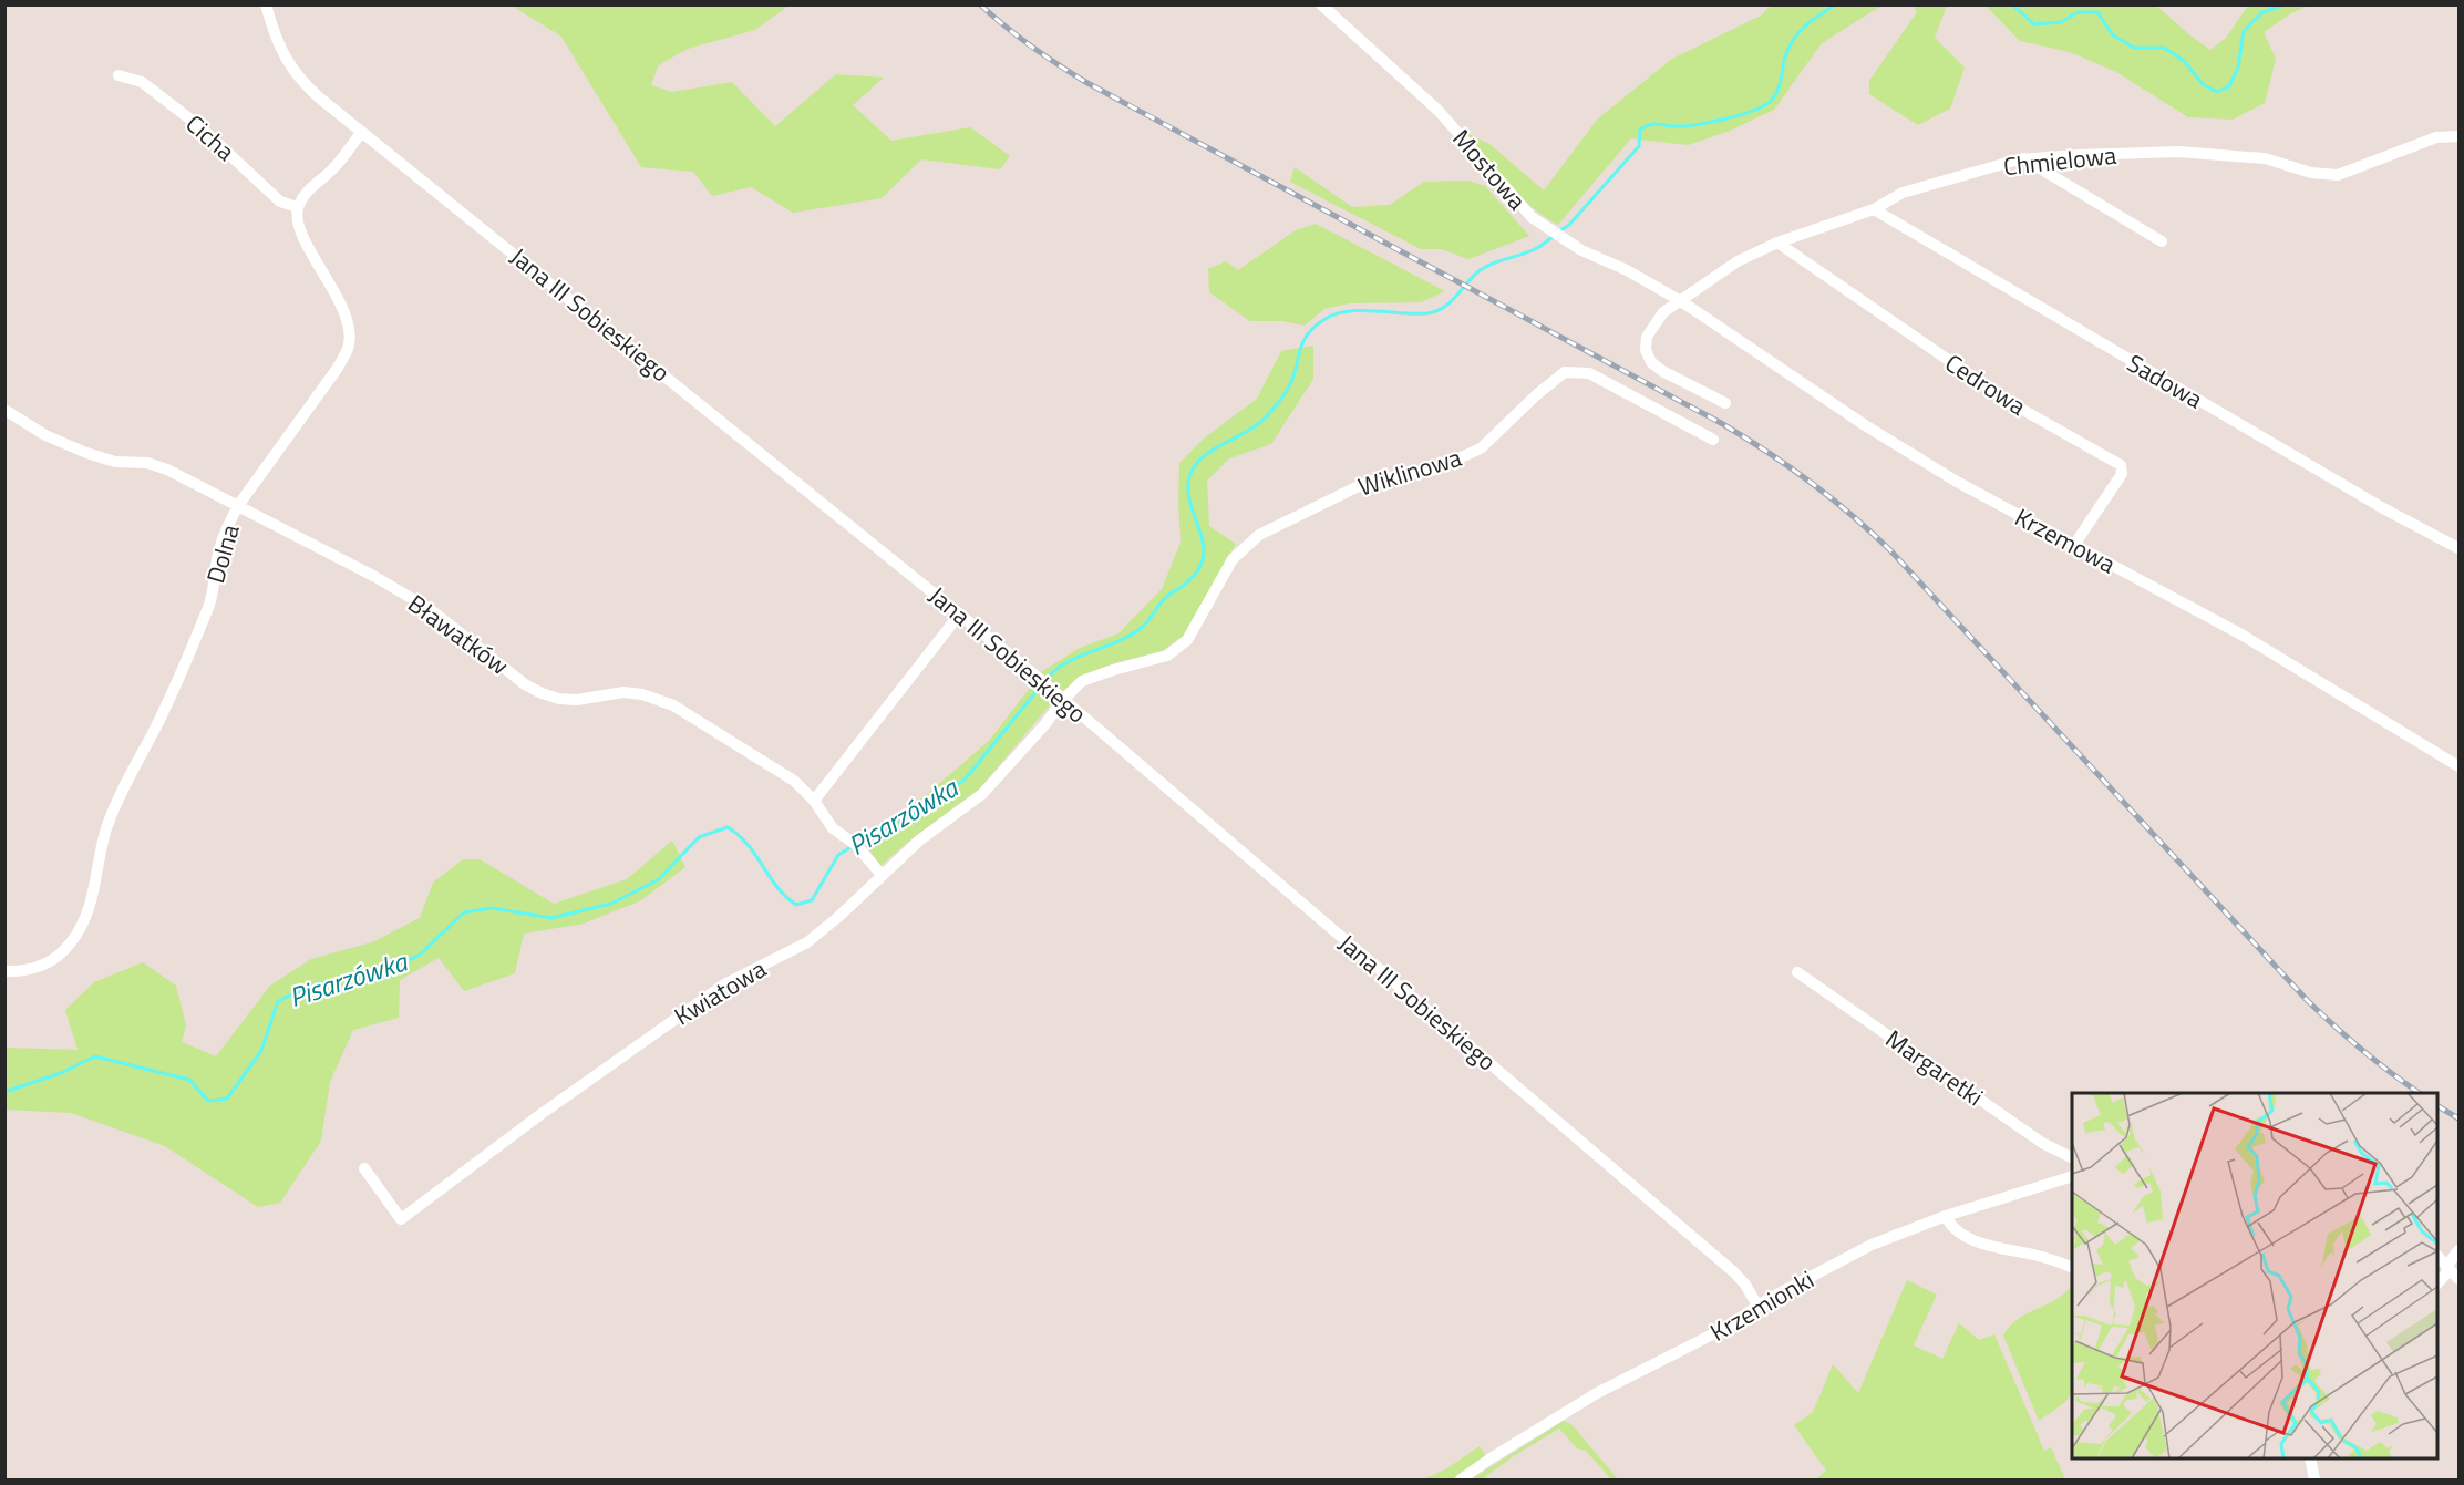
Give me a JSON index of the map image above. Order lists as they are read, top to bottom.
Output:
{
  "streets": {
    "street": [
      "Cicha",
      "Chmielowa",
      "Mostowa",
      "Jana III Sobieskiego",
      "Sadowa",
      "Cedrowa",
      "Wiklinowa",
      "Krzemowa",
      "Dolna",
      "Bławatków",
      "Kwiatowa",
      "Margaretki",
      "Krzemionki"
    ]
  },
  "crossings": [
    ["Cicha", "Dolna"],
    ["Chmielowa", "Mostowa"],
    ["Chmielowa", "Sadowa"],
    ["Chmielowa", "Cedrowa"],
    ["Chmielowa", "Krzemowa"],
    ["Mostowa", "Krzemowa"],
    ["Jana III Sobieskiego", "Wiklinowa"],
    ["Jana III Sobieskiego", "Kwiatowa"],
    ["Jana III Sobieskiego", "Krzemionki"],
    ["Cedrowa", "Krzemowa"],
    ["Wiklinowa", "Kwiatowa"],
    ["Dolna", "Bławatków"],
    ["Bławatków", "Kwiatowa"]
  ],
  "water": ["Pisarzówka"]
}
